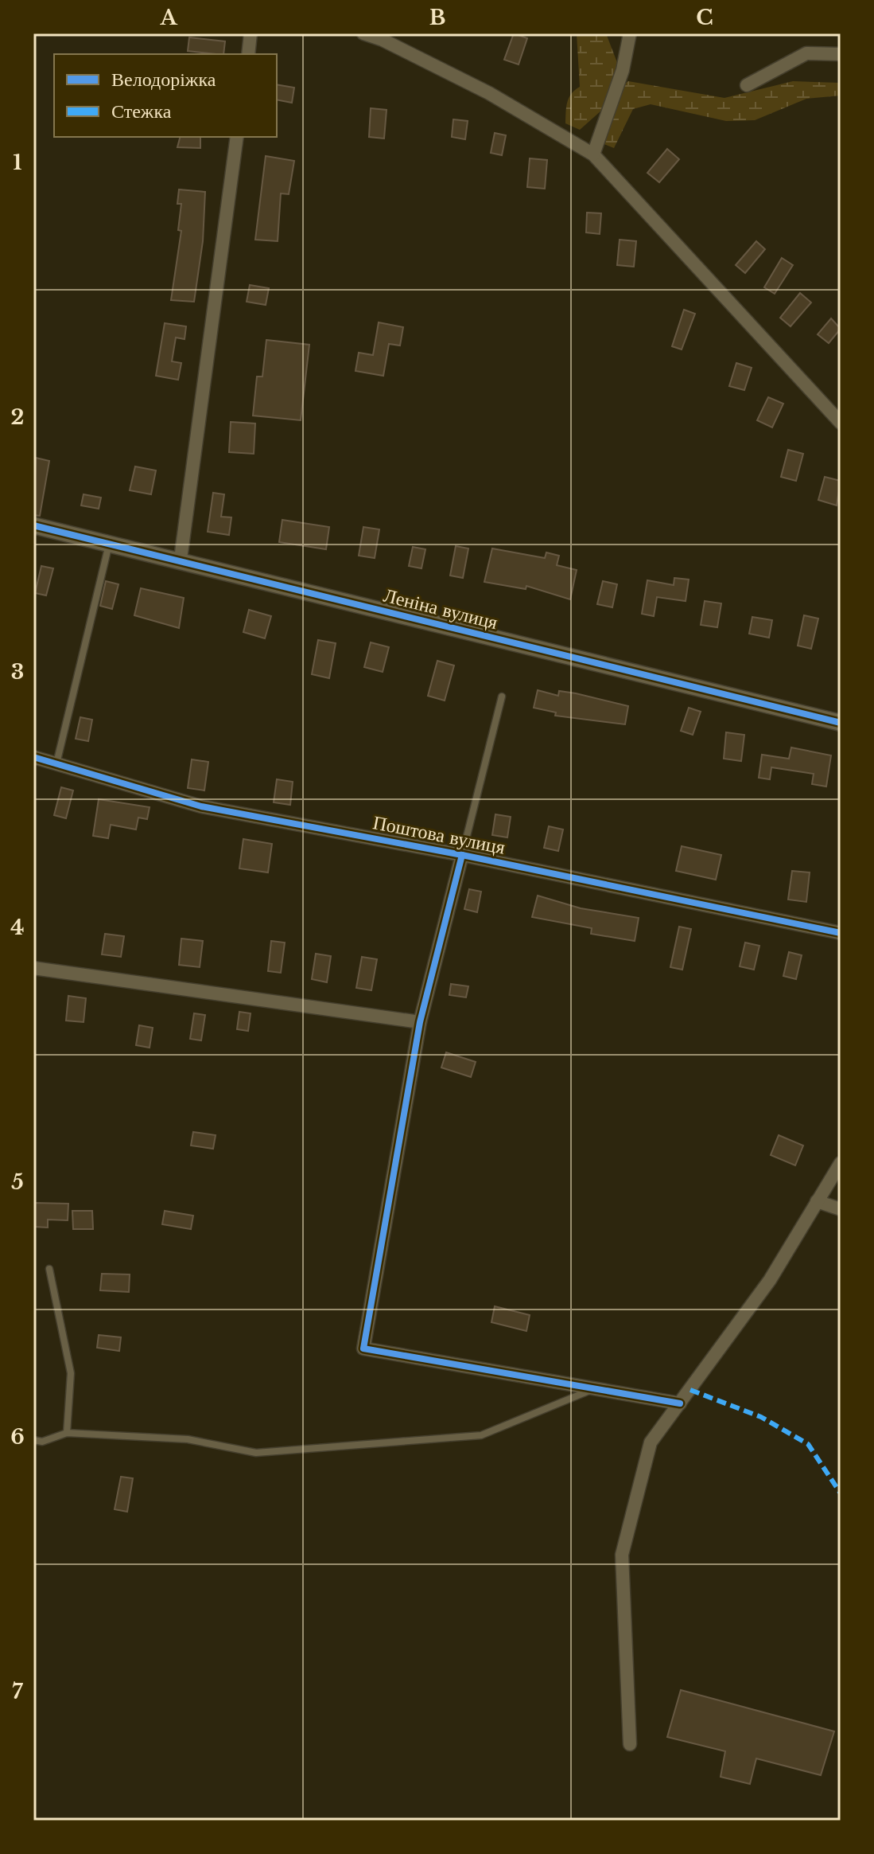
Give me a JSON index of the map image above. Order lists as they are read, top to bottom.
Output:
{
  "streets": {
    "street": ["Леніна вулиця", "Поштова вулиця"]
  },
  "legend": ["Велодоріжка", "Стежка"],
  "grid": {
    "columns": ["A", "B", "C"],
    "rows": [
      "1",
      "2",
      "3",
      "4",
      "5",
      "6",
      "7"
    ]
  }
}
